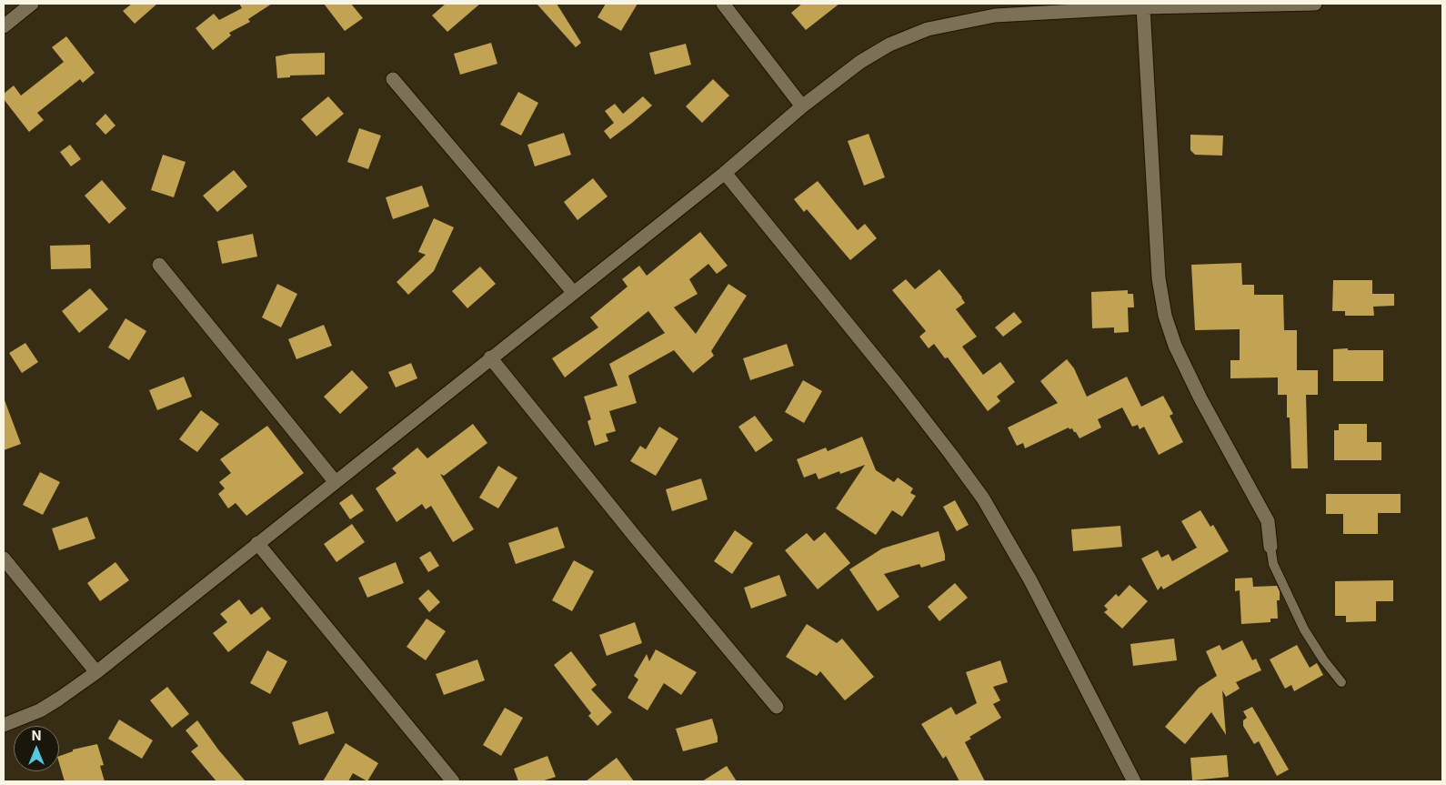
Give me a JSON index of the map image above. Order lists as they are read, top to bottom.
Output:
{
  "north": "top"
}
